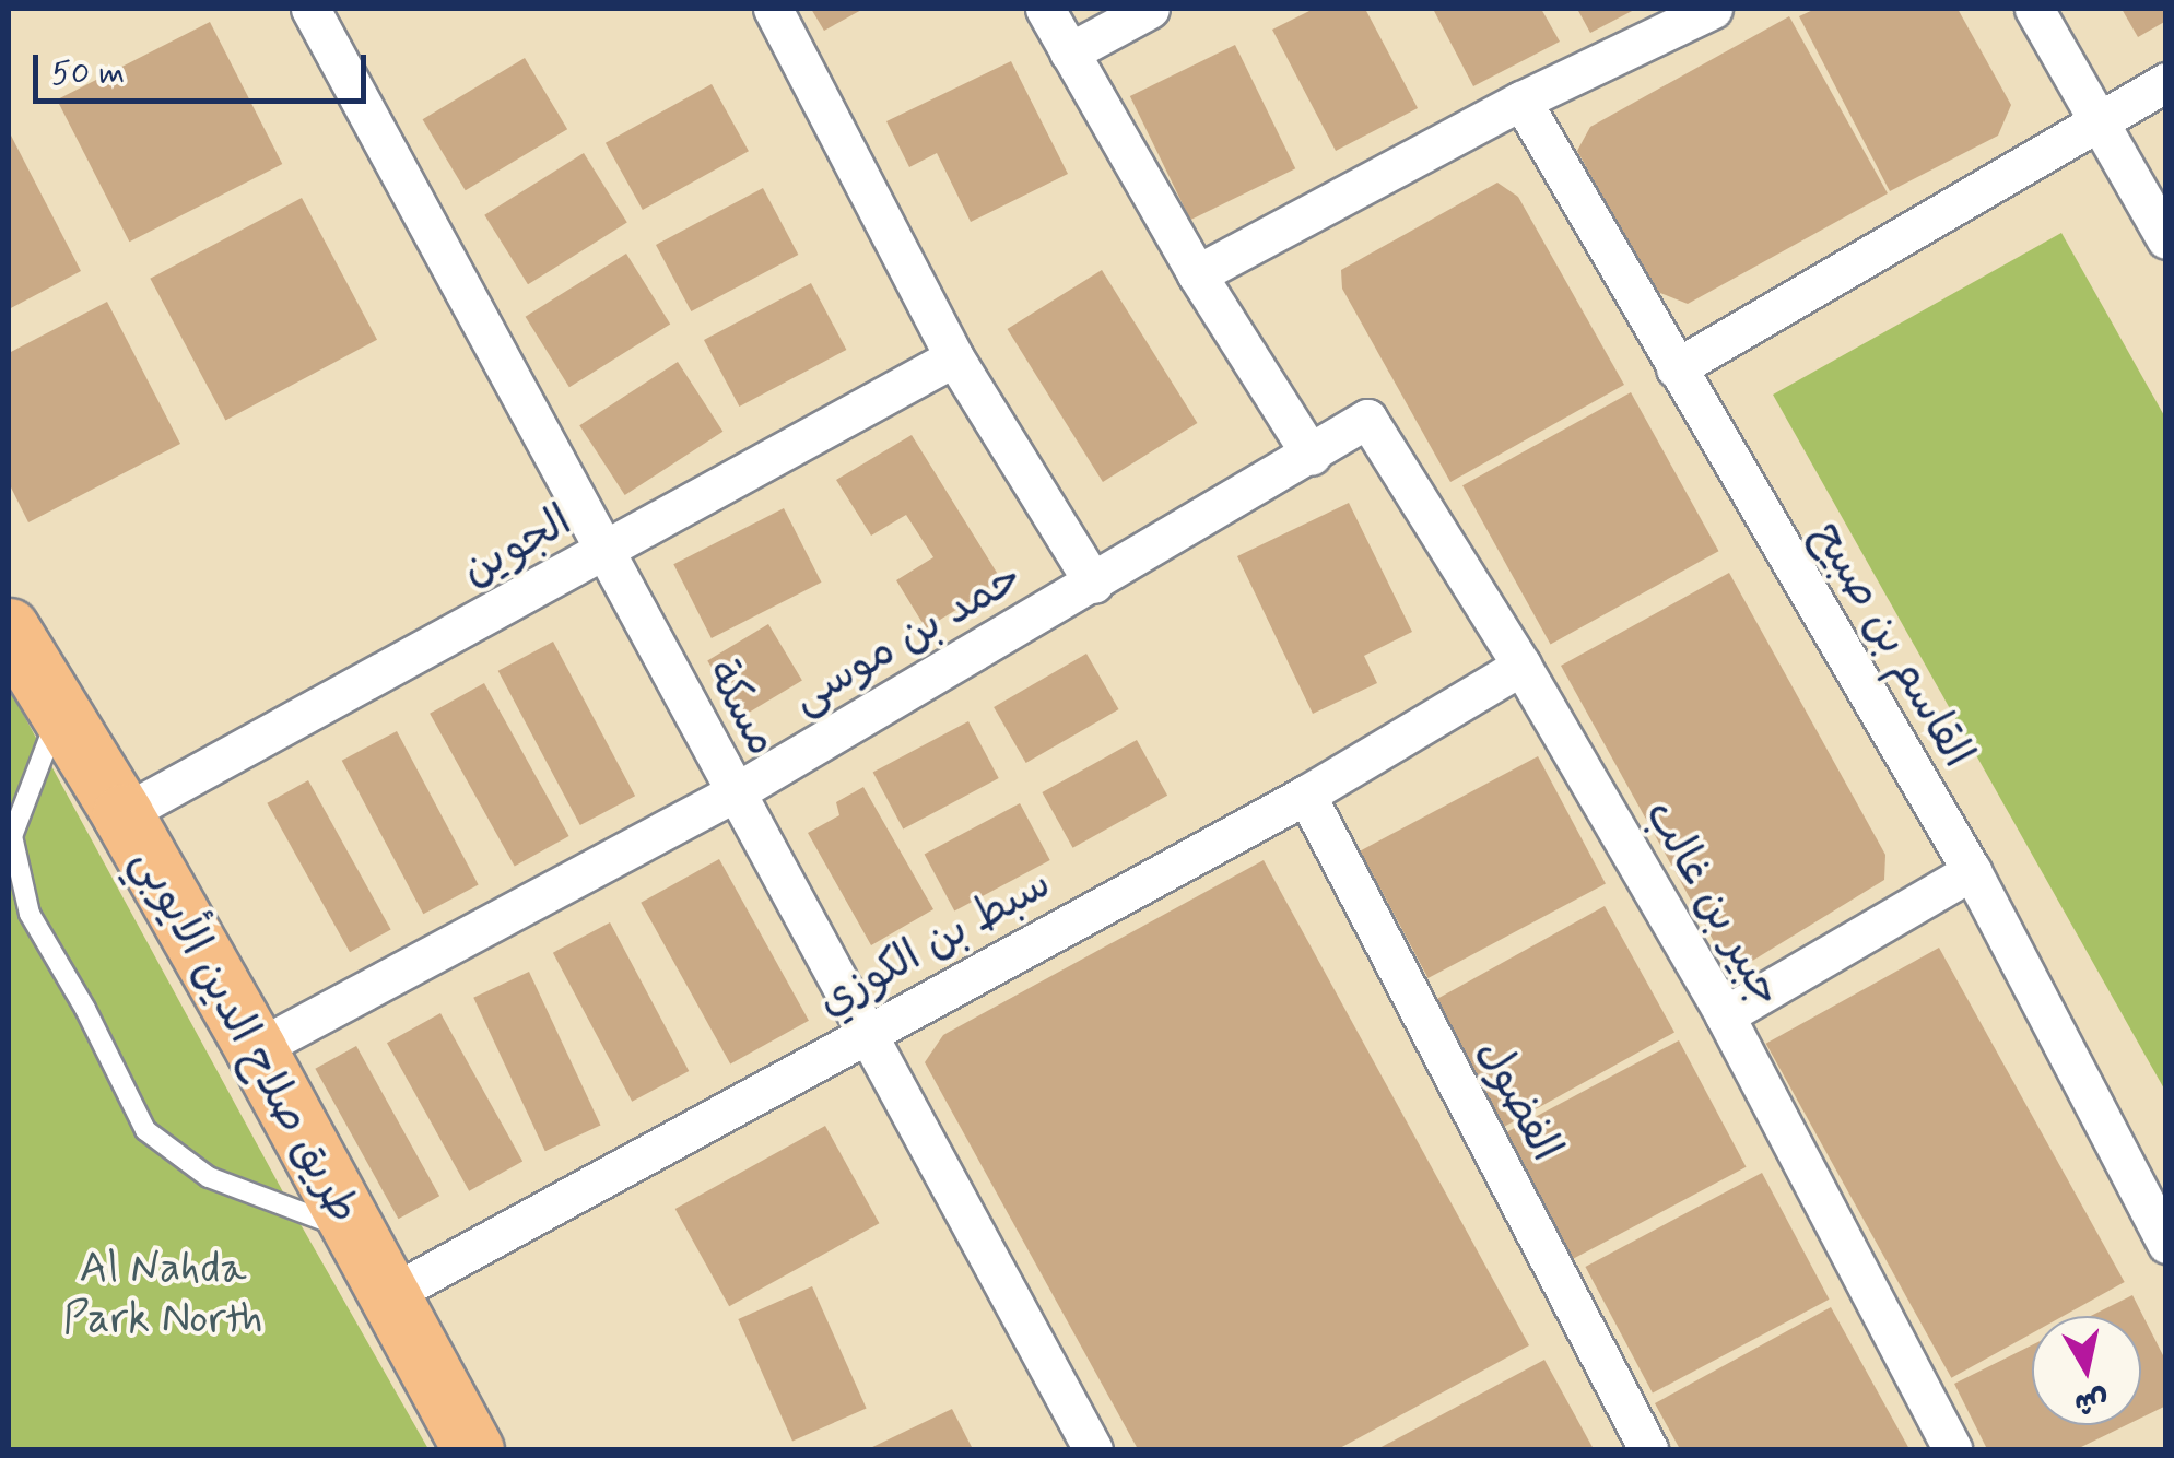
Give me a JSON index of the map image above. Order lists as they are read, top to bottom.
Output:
{
  "streets": {
    "main road": ["طريق صلاح الدين الأيوبي"],
    "street": [
      "الجوين",
      "حمد بن موسى",
      "القاسم بن صبيح",
      "مسكة",
      "جبير بن غالب",
      "سبط بن الكوزي",
      "الفضول"
    ]
  },
  "crossings": [
    ["الجوين", "مسكة"],
    ["الجوين", "طريق صلاح الدين الأيوبي"],
    ["حمد بن موسى", "مسكة"],
    ["حمد بن موسى", "جبير بن غالب"],
    ["حمد بن موسى", "طريق صلاح الدين الأيوبي"],
    ["مسكة", "سبط بن الكوزي"],
    ["جبير بن غالب", "سبط بن الكوزي"],
    ["سبط بن الكوزي", "طريق صلاح الدين الأيوبي"],
    ["سبط بن الكوزي", "الفضول"]
  ],
  "parks": ["Al Nahda Park North"],
  "scale_bar": "50 m",
  "north": "bottom"
}
